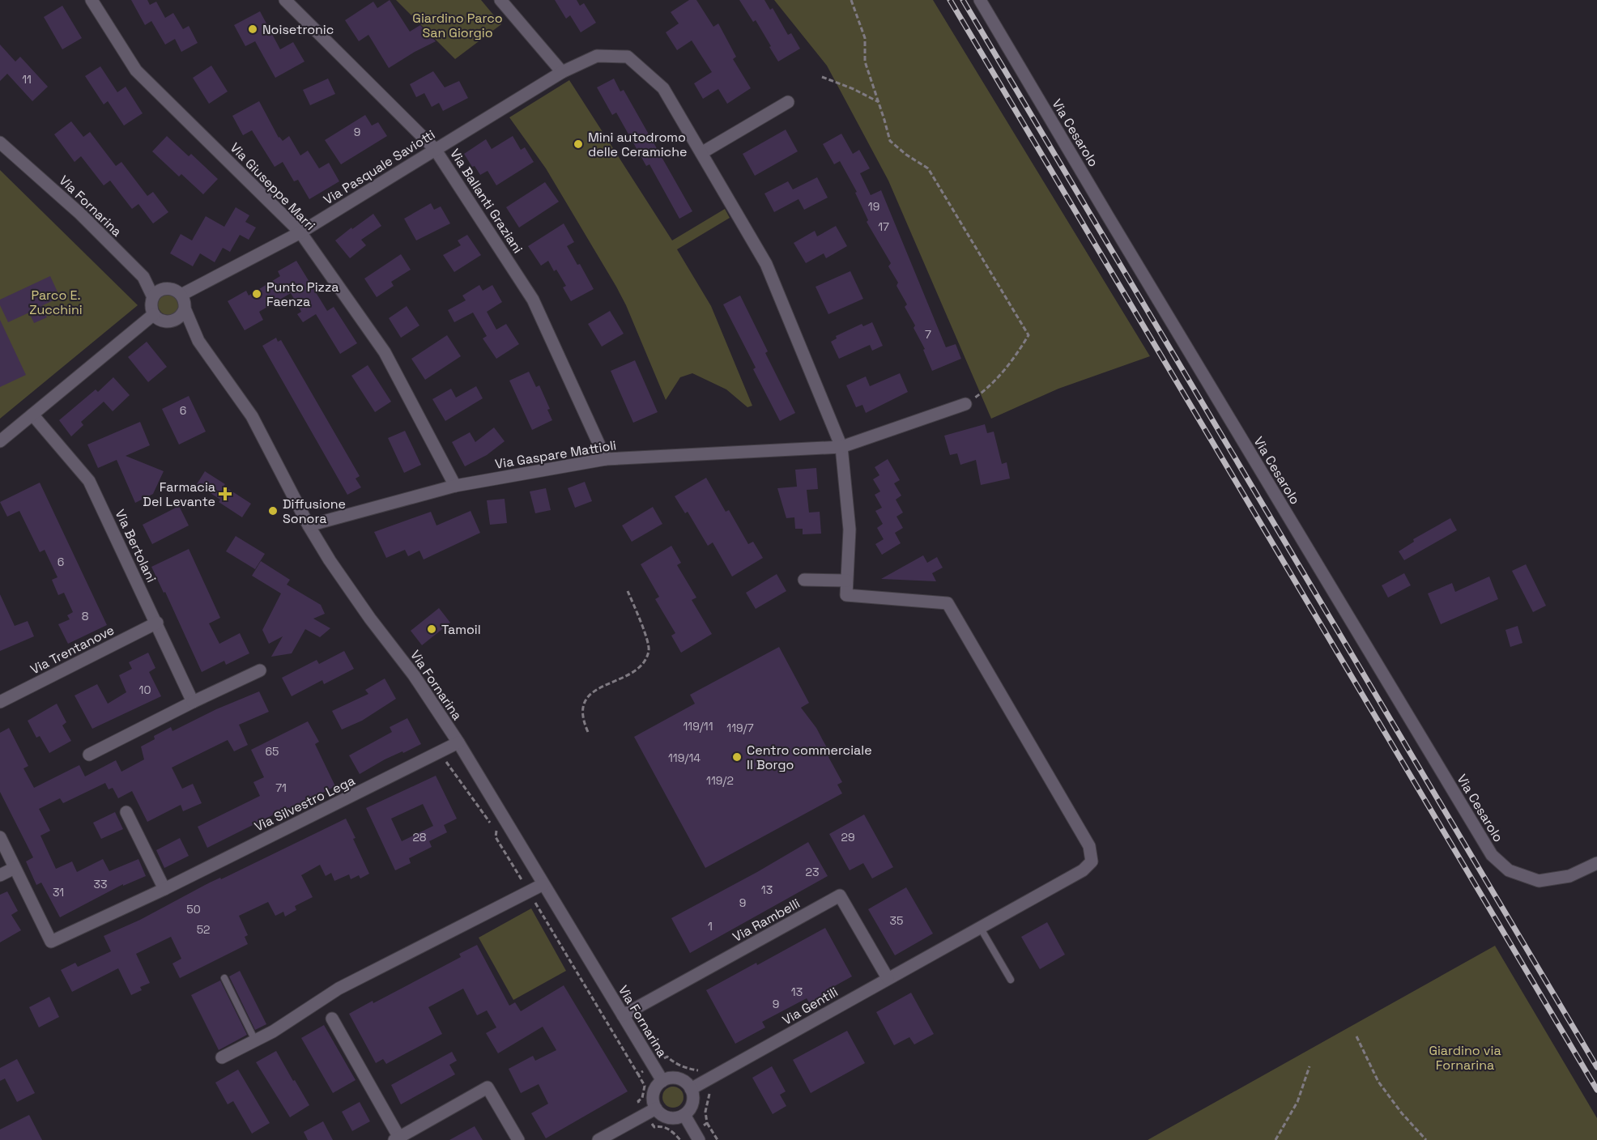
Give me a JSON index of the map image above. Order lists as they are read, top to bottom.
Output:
{
  "streets": {
    "street": [
      "Via Cesarolo",
      "Via Pasquale Saviotti",
      "Via Giuseppe Marri",
      "Via Ballanti Graziani",
      "Via Fornarina",
      "Via Gaspare Mattioli",
      "Via Bertolani",
      "Via Trentanove",
      "Via Silvestro Lega",
      "Via Rambelli",
      "Via Gentili"
    ]
  },
  "crossings": [
    ["Via Pasquale Saviotti", "Via Giuseppe Marri"],
    ["Via Pasquale Saviotti", "Via Ballanti Graziani"],
    ["Via Pasquale Saviotti", "Via Fornarina"],
    ["Via Pasquale Saviotti", "Via Gaspare Mattioli"],
    ["Via Pasquale Saviotti", "Via Gentili"],
    ["Via Giuseppe Marri", "Via Gaspare Mattioli"],
    ["Via Ballanti Graziani", "Via Gaspare Mattioli"],
    ["Via Fornarina", "Via Gaspare Mattioli"],
    ["Via Fornarina", "Via Silvestro Lega"],
    ["Via Fornarina", "Via Rambelli"],
    ["Via Fornarina", "Via Gentili"],
    ["Via Bertolani", "Via Trentanove"],
    ["Via Rambelli", "Via Gentili"]
  ],
  "parks": ["Giardino Parco San Giorgio", "Parco E. Zucchini", "Giardino via Fornarina"],
  "places": {
    "other": [
      "Noisetronic",
      "Mini autodromo delle Ceramiche",
      "Punto Pizza Faenza",
      "Diffusione Sonora",
      "Tamoil",
      "Centro commerciale Il Borgo"
    ],
    "health": ["Farmacia Del Levante"]
  },
  "house_numbers": [
    "11",
    "9",
    "19",
    "17",
    "7",
    "6",
    "6",
    "8",
    "10",
    "119/11",
    "119/7",
    "65",
    "119/14",
    "119/2",
    "71",
    "28",
    "29",
    "23",
    "33",
    "13",
    "31",
    "9",
    "50",
    "35",
    "1",
    "52",
    "13",
    "9"
  ]
}
